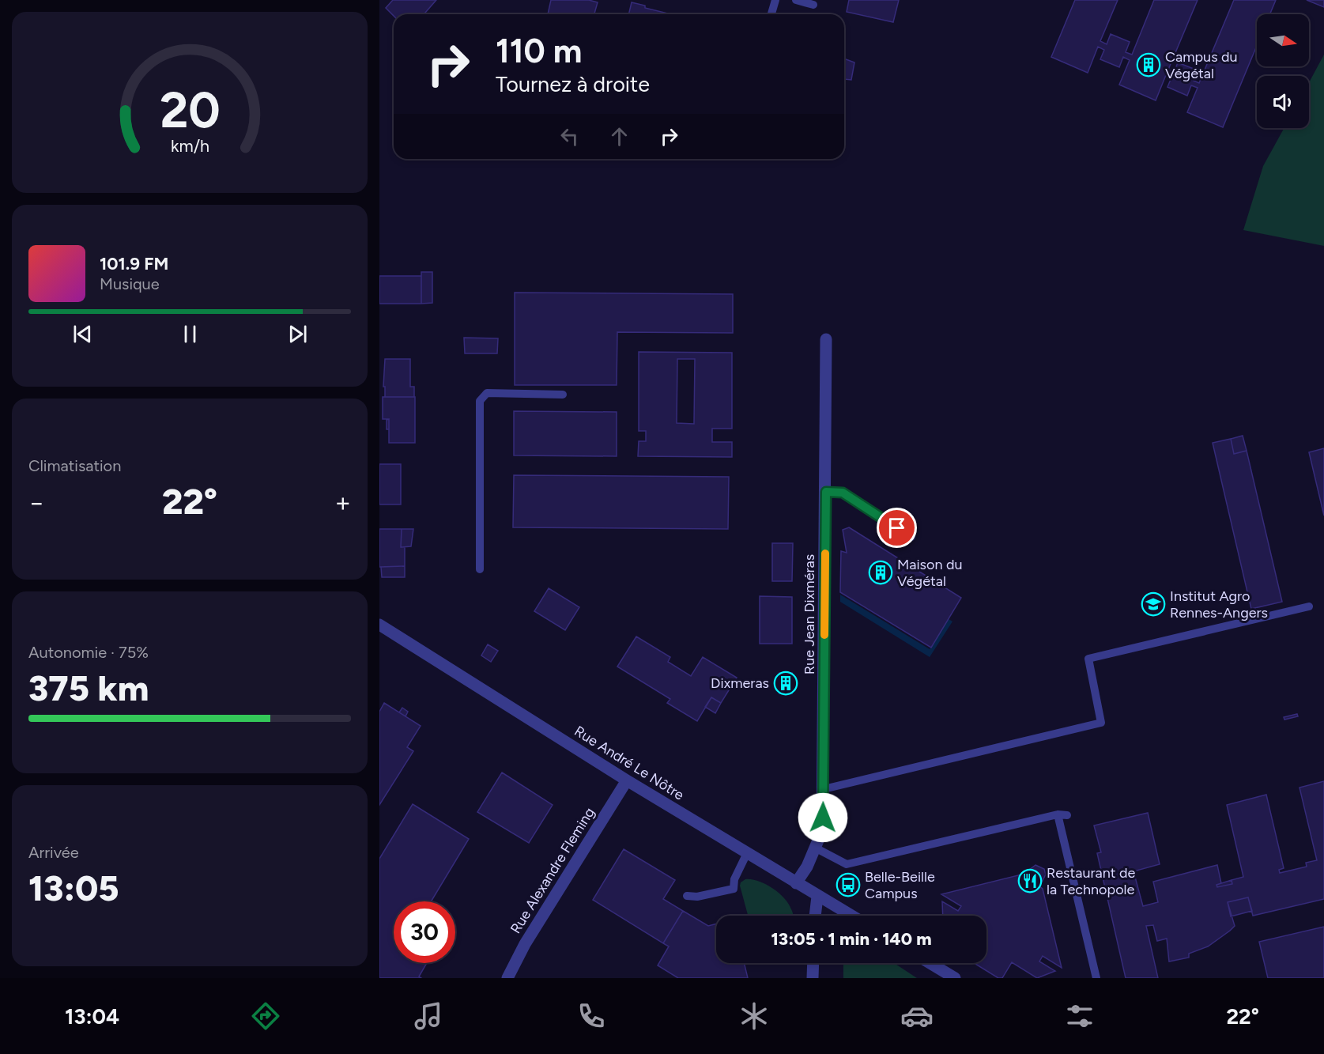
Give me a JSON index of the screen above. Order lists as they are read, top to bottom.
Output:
{
  "streets": {
    "street": ["Rue Jean Dixméras", "Rue André Le Nôtre", "Rue Alexandre Fleming"]
  },
  "crossings": [
    ["Rue Jean Dixméras", "Rue André Le Nôtre"],
    ["Rue André Le Nôtre", "Rue Alexandre Fleming"]
  ],
  "places": {
    "building": ["Campus du Végétal", "Maison du Végétal", "Dixmeras"],
    "school or university": ["Institut Agro Rennes-Angers"],
    "restaurant": ["Restaurant de la Technopole"],
    "bus stop": ["Belle-Beille Campus"]
  },
  "north": "right",
  "page": {
    "turn": ["110 m", "Tournez à droite"],
    "song": ["101.9 FM", "Musique"],
    "tile": [
      "Climatisation",
      ["Autonomie · 75%", "375 km"],
      ["Arrivée", "13:05"]
    ],
    "heat": ["−", "22°", "+"],
    "limit": "30",
    "trip": "13:05 · 1 min · 140 m",
    "tabs": ["13:04", "22°"],
    "gauge": ["20", "km/h"]
  }
}
